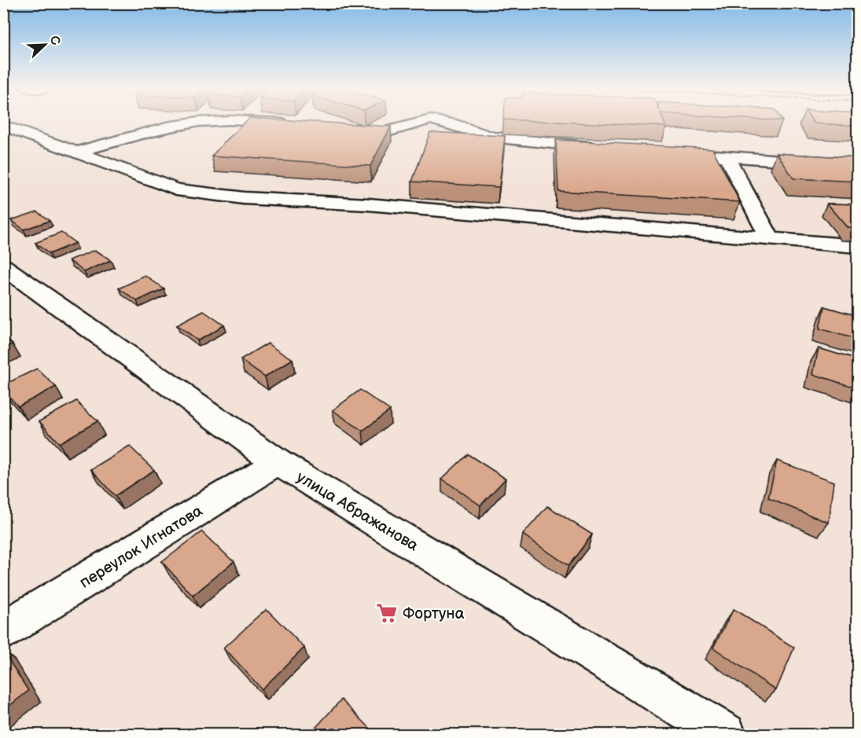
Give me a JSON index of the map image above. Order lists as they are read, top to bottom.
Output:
{
  "streets": {
    "main road": ["улица Абражанова", "переулок Игнатова"]
  },
  "crossings": [
    ["улица Абражанова", "переулок Игнатова"]
  ],
  "places": {
    "supermarket": ["Фортуна"]
  },
  "north": "top right"
}
